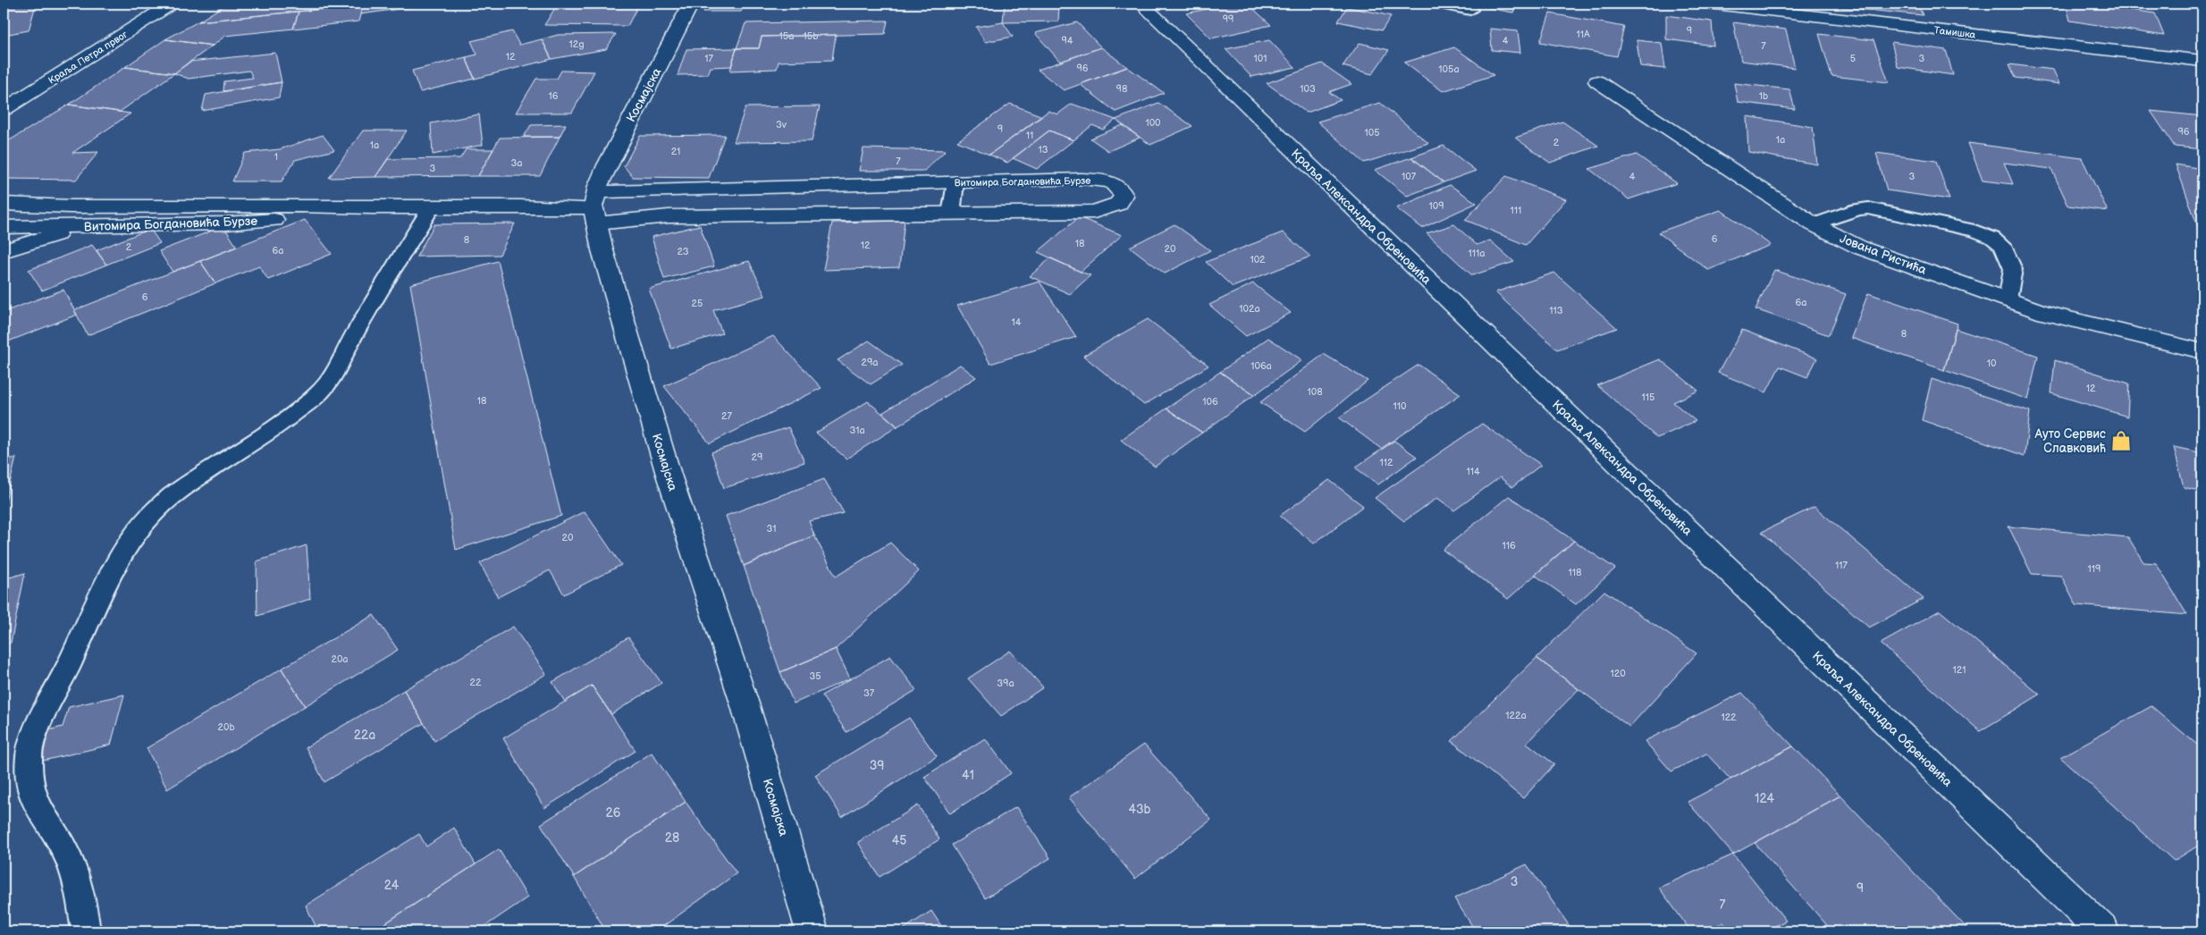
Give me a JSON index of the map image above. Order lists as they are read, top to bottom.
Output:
{
  "streets": {
    "street": [
      "Тамишка",
      "Краља Петра првог",
      "Космајска",
      "Витомира Богдановића Бурзе",
      "Краља Александра Обреновића",
      "Јована Ристића"
    ]
  },
  "crossings": [
    ["Космајска", "Витомира Богдановића Бурзе"]
  ],
  "places": {
    "shop": ["Ауто Сервис Славковић"]
  },
  "house_numbers": [
    "99",
    "9",
    "11A",
    "15a",
    "15b",
    "94",
    "4",
    "12g",
    "7",
    "12",
    "17",
    "101",
    "5",
    "3",
    "96",
    "105a",
    "98",
    "103",
    "16",
    "1b",
    "100",
    "3v",
    "9",
    "96",
    "105",
    "11",
    "1a",
    "2",
    "1a",
    "13",
    "21",
    "1",
    "7",
    "3a",
    "3",
    "107",
    "4",
    "3",
    "109",
    "111",
    "6",
    "8",
    "18",
    "12",
    "2",
    "20",
    "6a",
    "23",
    "111a",
    "102",
    "6",
    "6a",
    "25",
    "102a",
    "113",
    "14",
    "8",
    "29a",
    "10",
    "106a",
    "12",
    "108",
    "115",
    "18",
    "106",
    "110",
    "27",
    "31a",
    "29",
    "112",
    "114",
    "31",
    "20",
    "116",
    "117",
    "119",
    "118",
    "20a",
    "121",
    "120",
    "35",
    "22",
    "39a",
    "37",
    "122a",
    "122",
    "20b",
    "22a",
    "39",
    "41",
    "124",
    "43b",
    "26",
    "28",
    "45",
    "3",
    "24",
    "9",
    "7"
  ]
}
